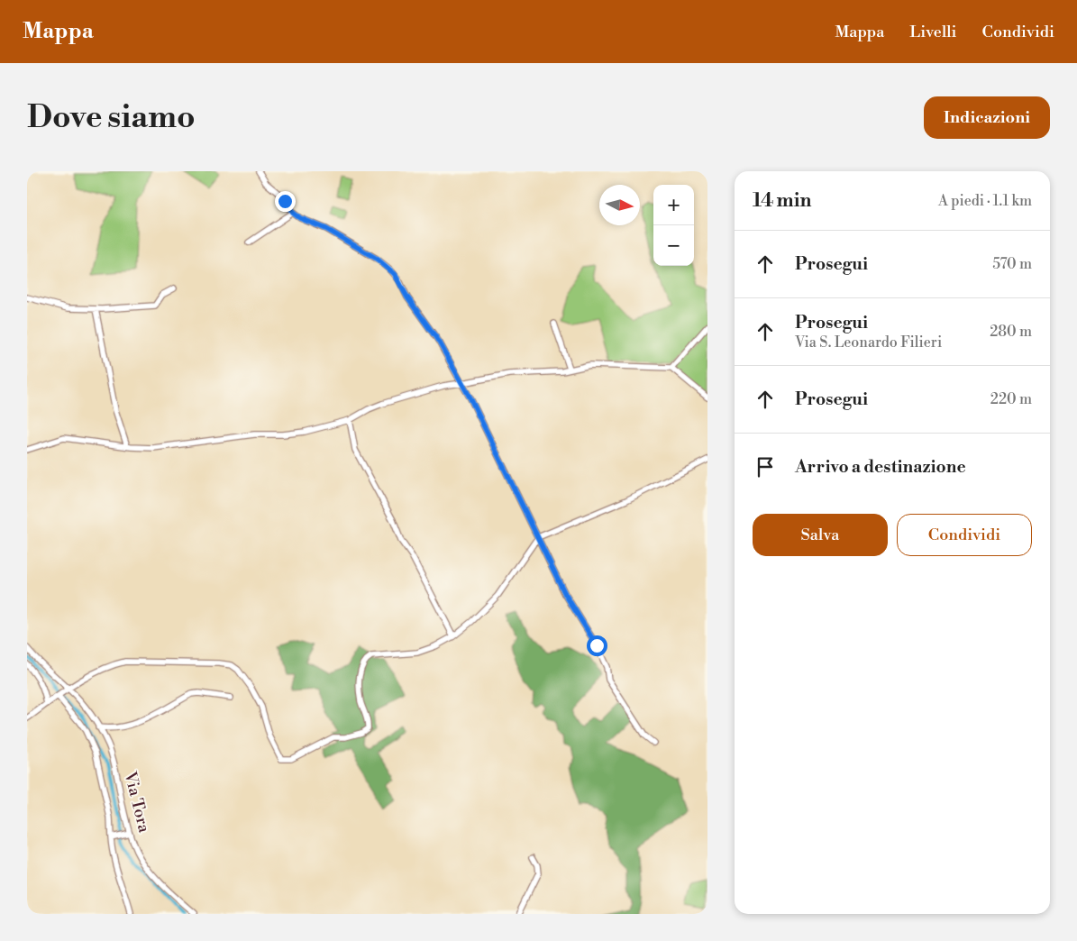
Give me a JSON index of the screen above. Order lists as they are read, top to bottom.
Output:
{
  "streets": {
    "street": ["Via Tora"]
  },
  "north": "right",
  "page": {
    "header": "Mappa",
    "nav": ["Mappa", "Livelli", "Condividi"],
    "buttons": [
      "Indicazioni",
      ["Salva", "Condividi"]
    ],
    "title": "Dove siamo",
    "heading": ["14 min", "A piedi · 1.1 km"],
    "map_buttons": ["+", "−"],
    "list": [
      ["Prosegui", "570 m"],
      ["Prosegui", "Via S. Leonardo Filieri", "280 m"],
      ["Prosegui", "220 m"],
      "Arrivo a destinazione"
    ]
  }
}
